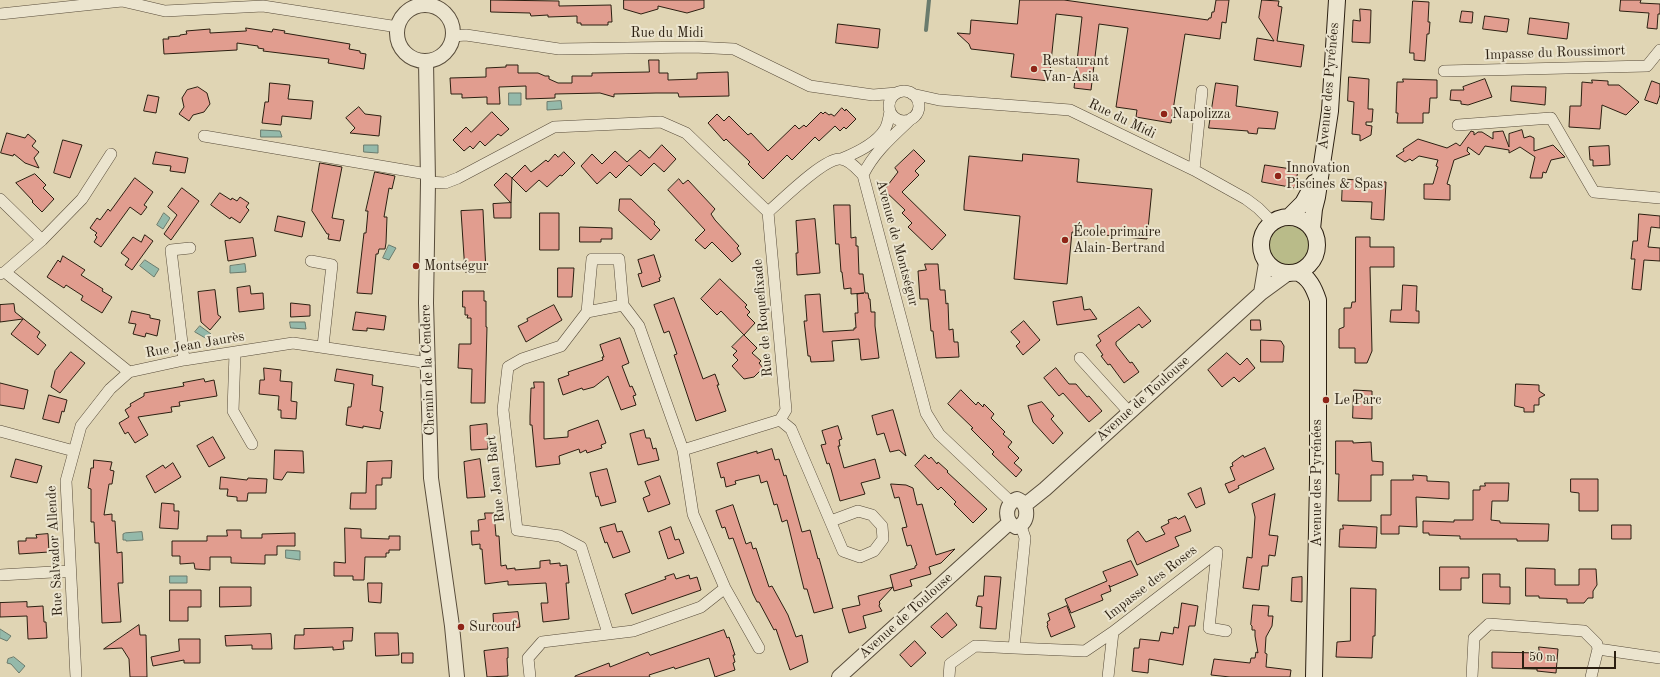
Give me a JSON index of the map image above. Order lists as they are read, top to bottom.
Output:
{
  "streets": {
    "main road": ["Avenue des Pyrénées"],
    "street": [
      "Rue du Midi",
      "Impasse du Roussimort",
      "Avenue de Montségur",
      "Rue de Roquefixade",
      "Rue Jean Jaurès",
      "Chemin de la Cendere",
      "Avenue de Toulouse",
      "Rue Jean Bart",
      "Rue Salvador Allende",
      "Impasse des Roses"
    ]
  },
  "crossings": [
    ["Rue du Midi", "Avenue des Pyrénées"],
    ["Rue du Midi", "Chemin de la Cendere"],
    ["Rue du Midi", "Avenue de Toulouse"],
    ["Avenue des Pyrénées", "Avenue de Toulouse"],
    ["Avenue de Montségur", "Avenue de Toulouse"],
    ["Rue Jean Jaurès", "Chemin de la Cendere"],
    ["Rue Jean Jaurès", "Rue Salvador Allende"]
  ],
  "places": [
    "Restaurant Van-Asia",
    "Napolizza",
    "Innovation Piscines & Spas",
    "École primaire Alain-Bertrand",
    "Montségur",
    "Le Parc",
    "Surcouf"
  ],
  "scale_bar": "50 m"
}
